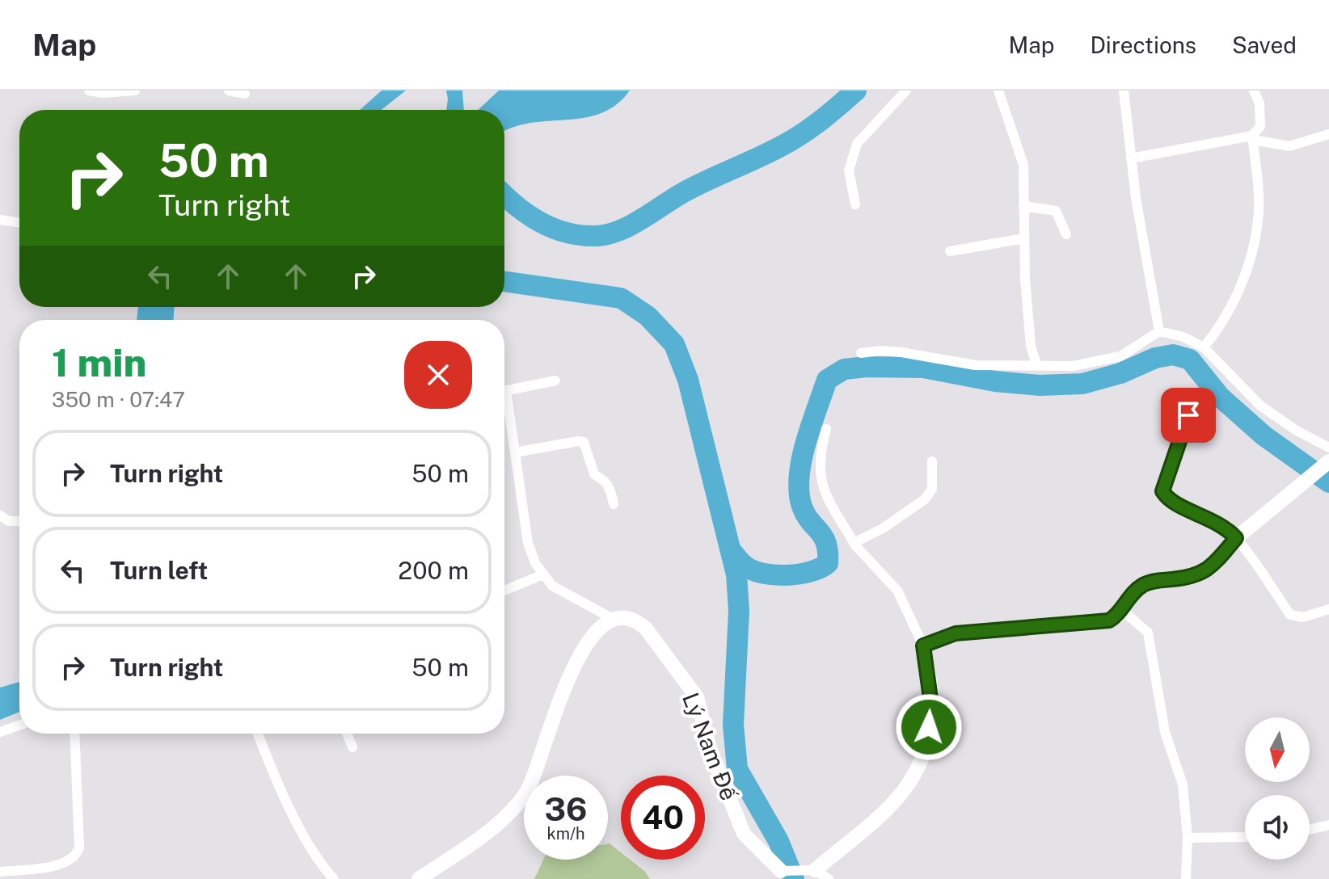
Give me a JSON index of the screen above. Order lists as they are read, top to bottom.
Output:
{
  "streets": {
    "street": ["Lý Nam Đế"]
  },
  "north": "bottom",
  "page": {
    "header": "Map",
    "nav": ["Map", "Directions", "Saved"],
    "turn": ["50 m", "Turn right"],
    "heading": ["1 min", "350 m · 07:47"],
    "list": [
      {
        "name": "Turn right",
        "value": "50 m"
      },
      {
        "name": "Turn left",
        "value": "200 m"
      },
      {
        "name": "Turn right",
        "value": "50 m"
      }
    ],
    "speed": "36 km/h",
    "limit": "40"
  }
}
